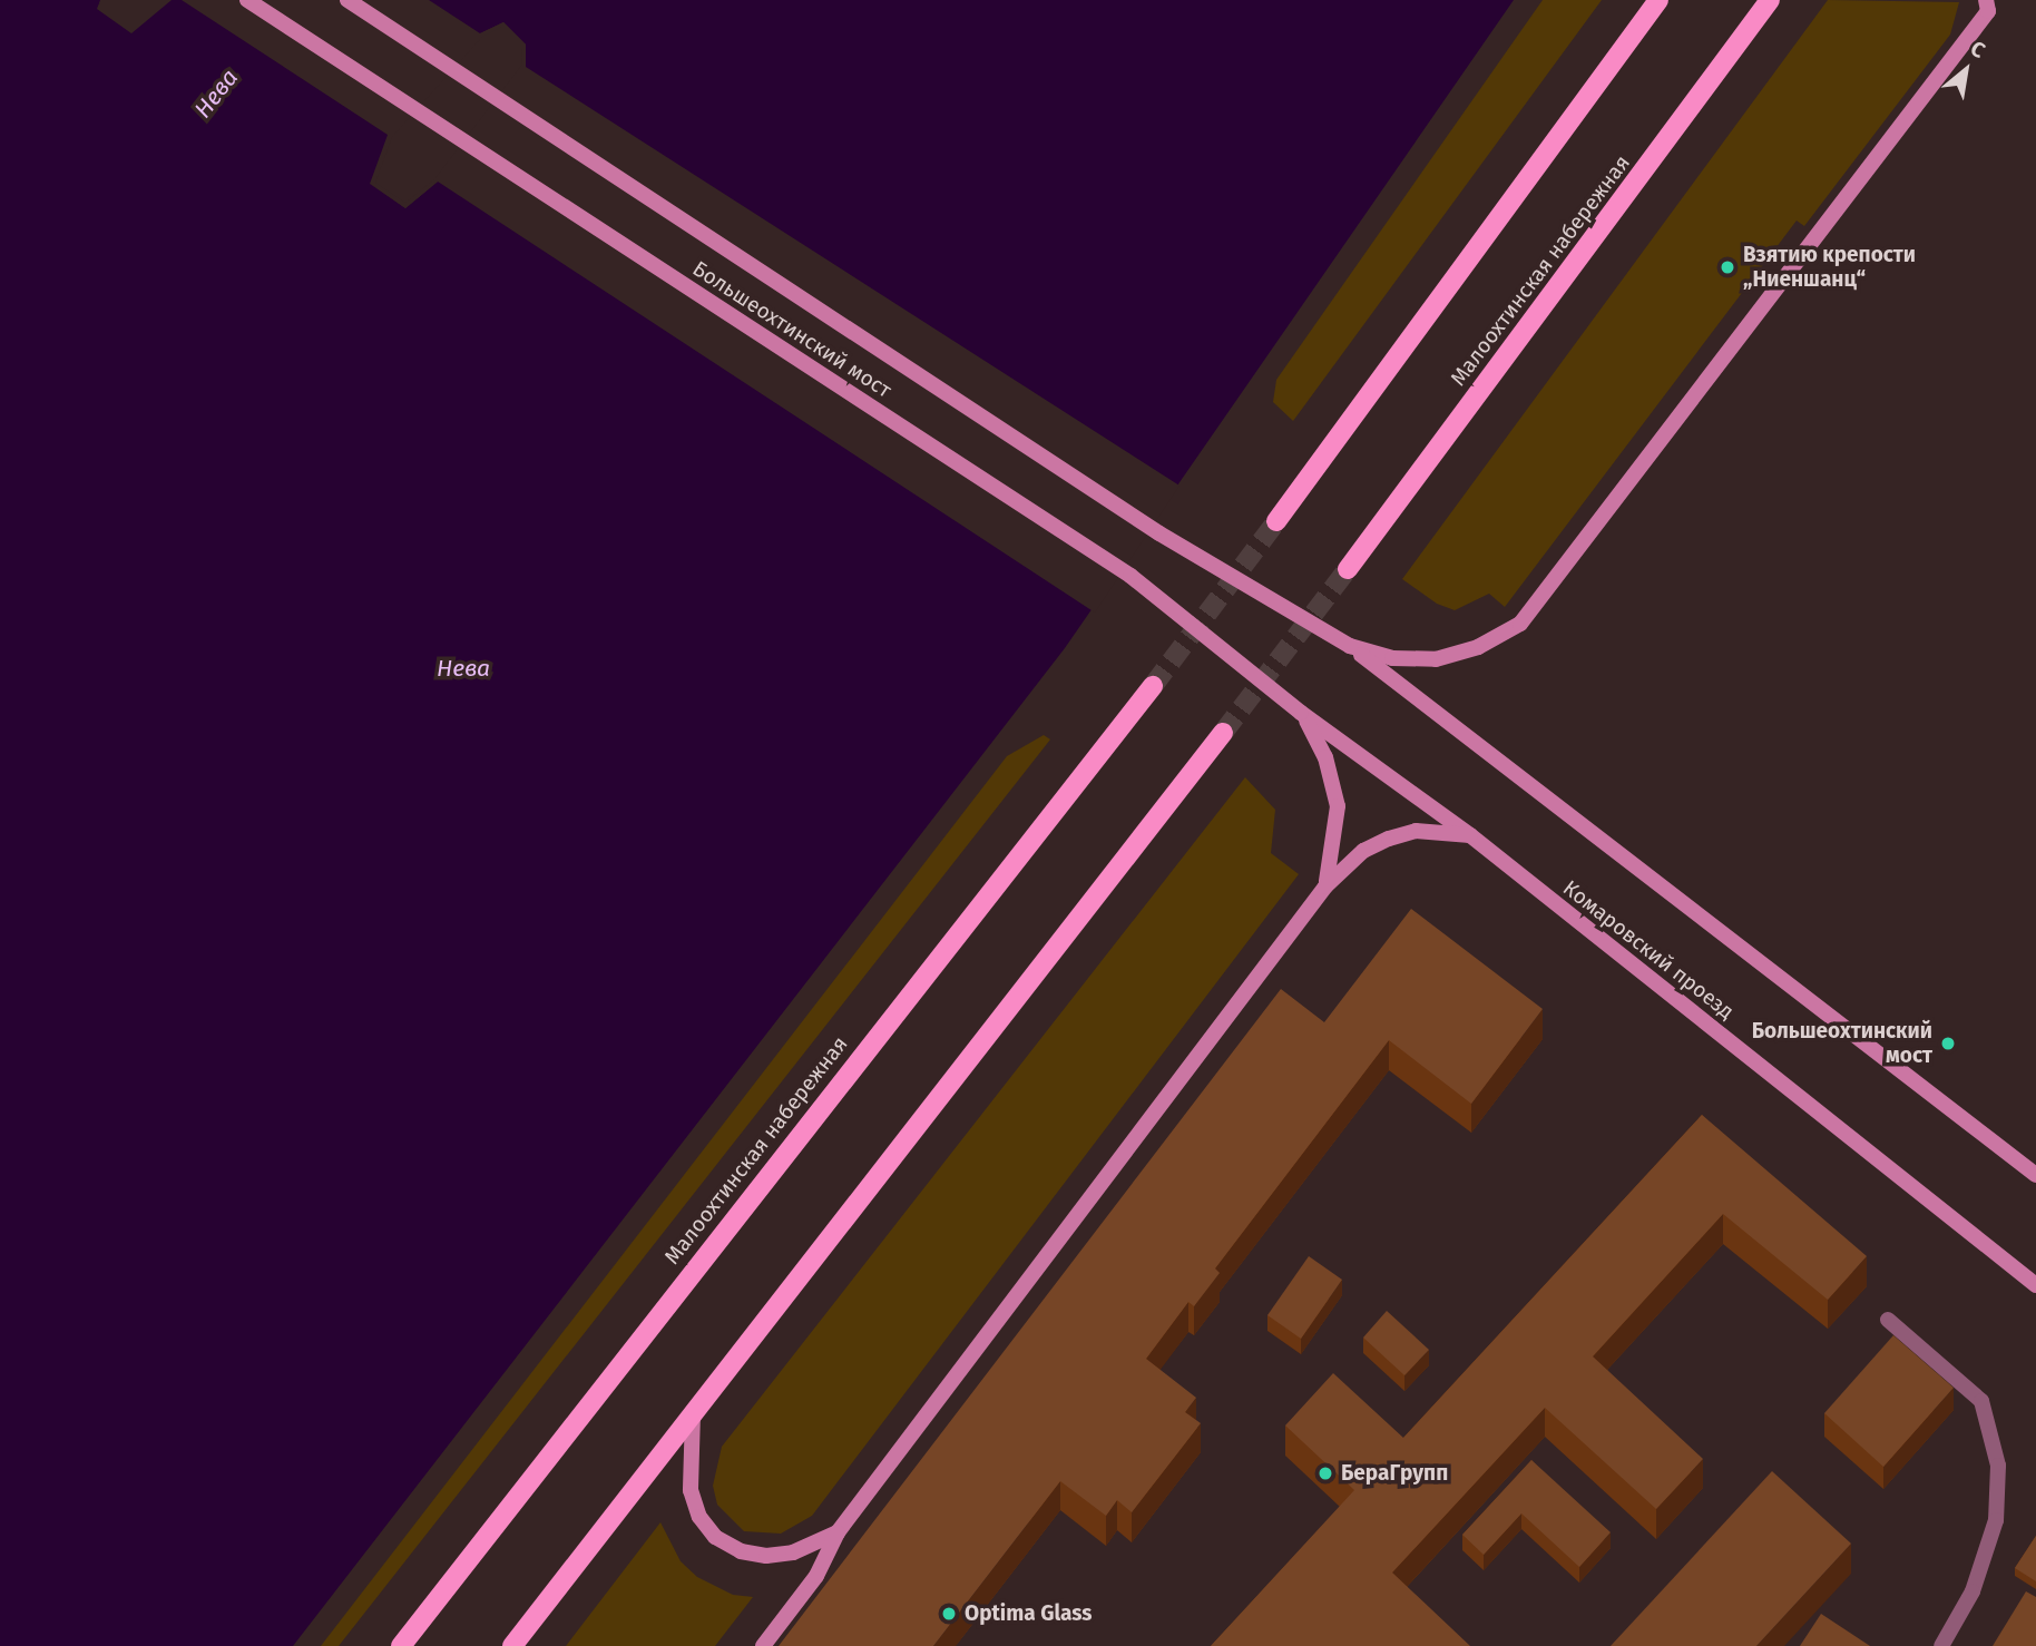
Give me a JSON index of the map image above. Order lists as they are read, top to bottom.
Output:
{
  "streets": {
    "main road": ["Малоохтинская набережная", "Большеохтинский мост", "Комаровский проезд"]
  },
  "crossings": [
    ["Большеохтинский мост", "Комаровский проезд"]
  ],
  "water": ["Нева"],
  "places": [
    "Взятию крепости „Ниеншанц“",
    "Большеохтинский мост",
    "БераГрупп",
    "Optima Glass"
  ],
  "north": "top right"
}
